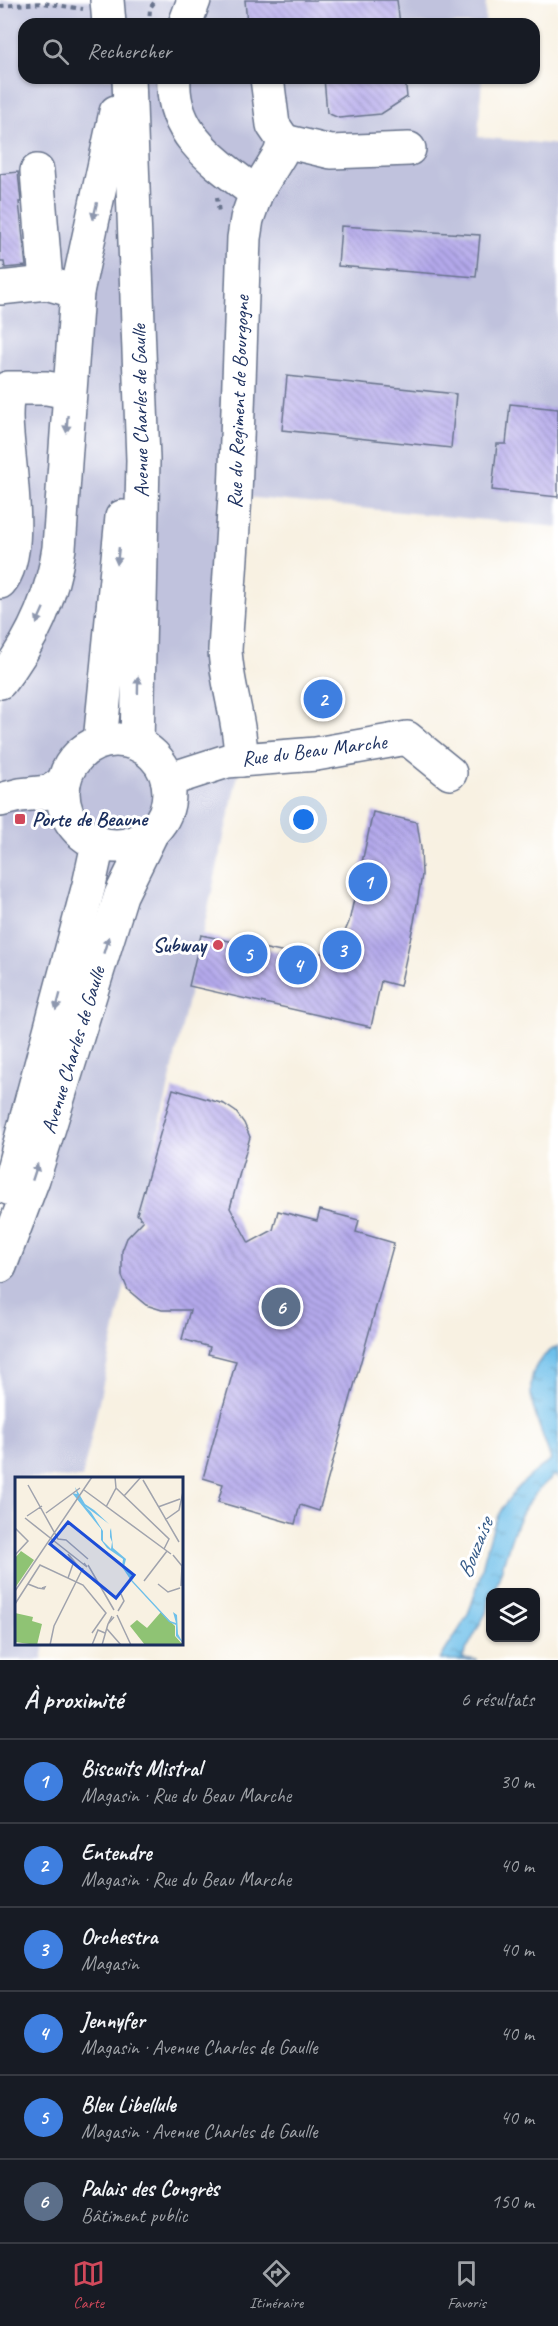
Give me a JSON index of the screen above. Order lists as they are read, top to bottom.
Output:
{
  "streets": {
    "main road": ["Rue du Regiment de Bourgogne", "Avenue Charles de Gaulle", "Rue du Beau Marche"]
  },
  "crossings": [
    ["Rue du Regiment de Bourgogne", "Rue du Beau Marche"],
    ["Avenue Charles de Gaulle", "Rue du Beau Marche"]
  ],
  "water": ["Bouzaise"],
  "places": {
    "transit": ["Porte de Beaune"],
    "other": ["Subway"]
  },
  "page": {
    "search": "Rechercher",
    "pins": [
      "2",
      "1",
      "3",
      "5",
      "4",
      "6"
    ],
    "heading": ["À proximité", "6 résultats"],
    "list": [
      {
        "mark": "1",
        "name": "Biscuits Mistral",
        "note": "Magasin · Rue du Beau Marche",
        "value": "30 m"
      },
      {
        "mark": "2",
        "name": "Entendre",
        "note": "Magasin · Rue du Beau Marche",
        "value": "40 m"
      },
      {
        "mark": "3",
        "name": "Orchestra",
        "note": "Magasin",
        "value": "40 m"
      },
      {
        "mark": "4",
        "name": "Jennyfer",
        "note": "Magasin · Avenue Charles de Gaulle",
        "value": "40 m"
      },
      {
        "mark": "5",
        "name": "Bleu Libellule",
        "note": "Magasin · Avenue Charles de Gaulle",
        "value": "40 m"
      },
      {
        "mark": "6",
        "name": "Palais des Congrès",
        "note": "Bâtiment public",
        "value": "150 m"
      }
    ],
    "nav": ["Carte", "Itinéraire", "Favoris"]
  }
}
